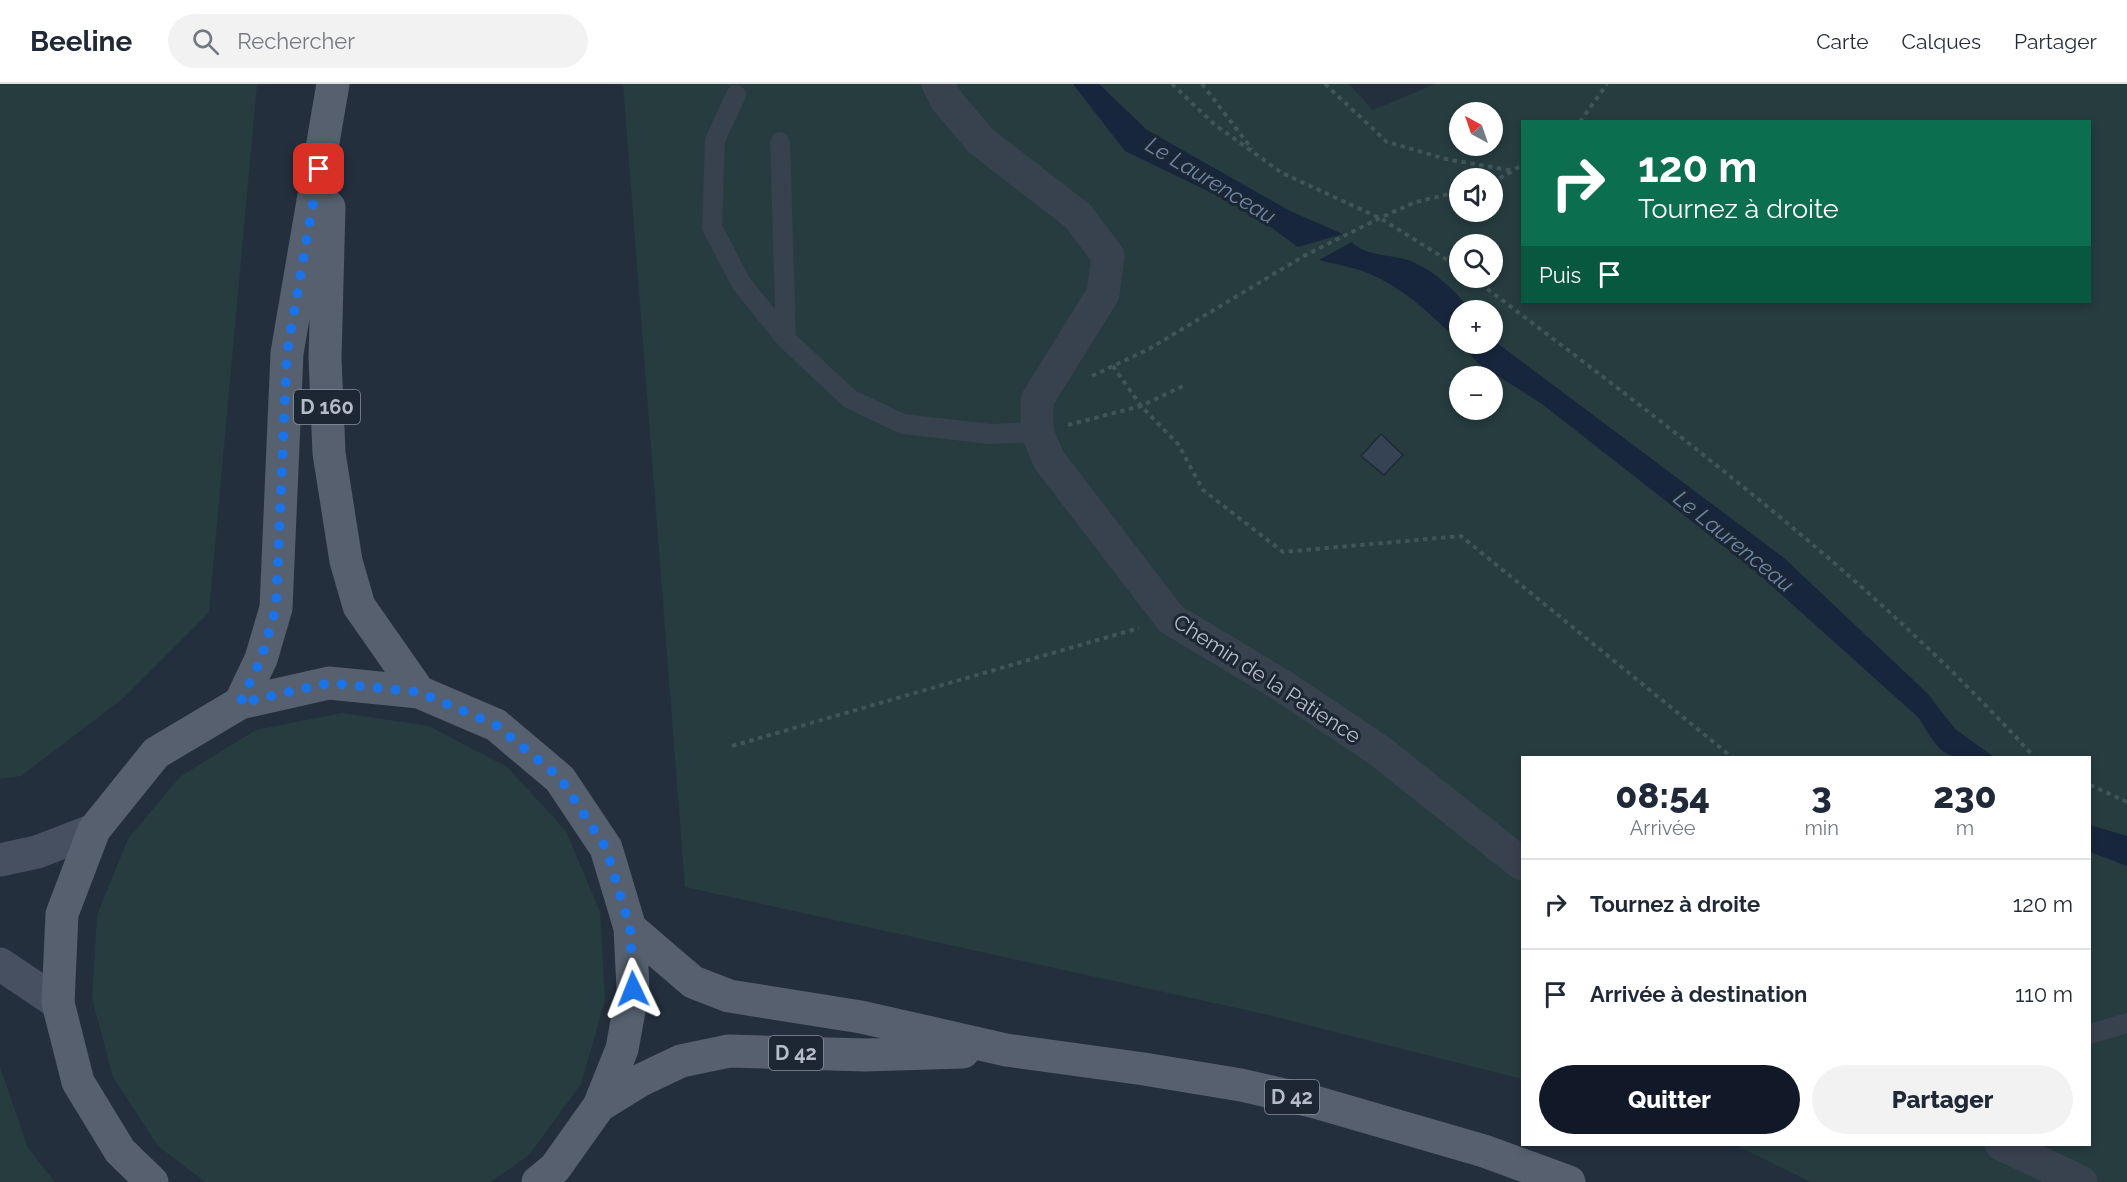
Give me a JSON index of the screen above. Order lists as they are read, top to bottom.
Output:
{
  "streets": {
    "main road": ["D 160", "D 42"],
    "street": ["Chemin de la Patience"]
  },
  "water": ["Le Laurenceau"],
  "north": "top left",
  "page": {
    "header": "Beeline",
    "search": "Rechercher",
    "nav": ["Carte", "Calques", "Partager"],
    "map_buttons": ["+", "−"],
    "turn": ["120 m", "Tournez à droite"],
    "then": "Puis",
    "eta": [
      "08:54",
      "Arrivée",
      "3",
      "min",
      "230",
      "m"
    ],
    "list": [
      {
        "name": "Tournez à droite",
        "value": "120 m"
      },
      {
        "name": "Arrivée à destination",
        "value": "110 m"
      }
    ],
    "buttons": ["Quitter", "Partager"]
  }
}
